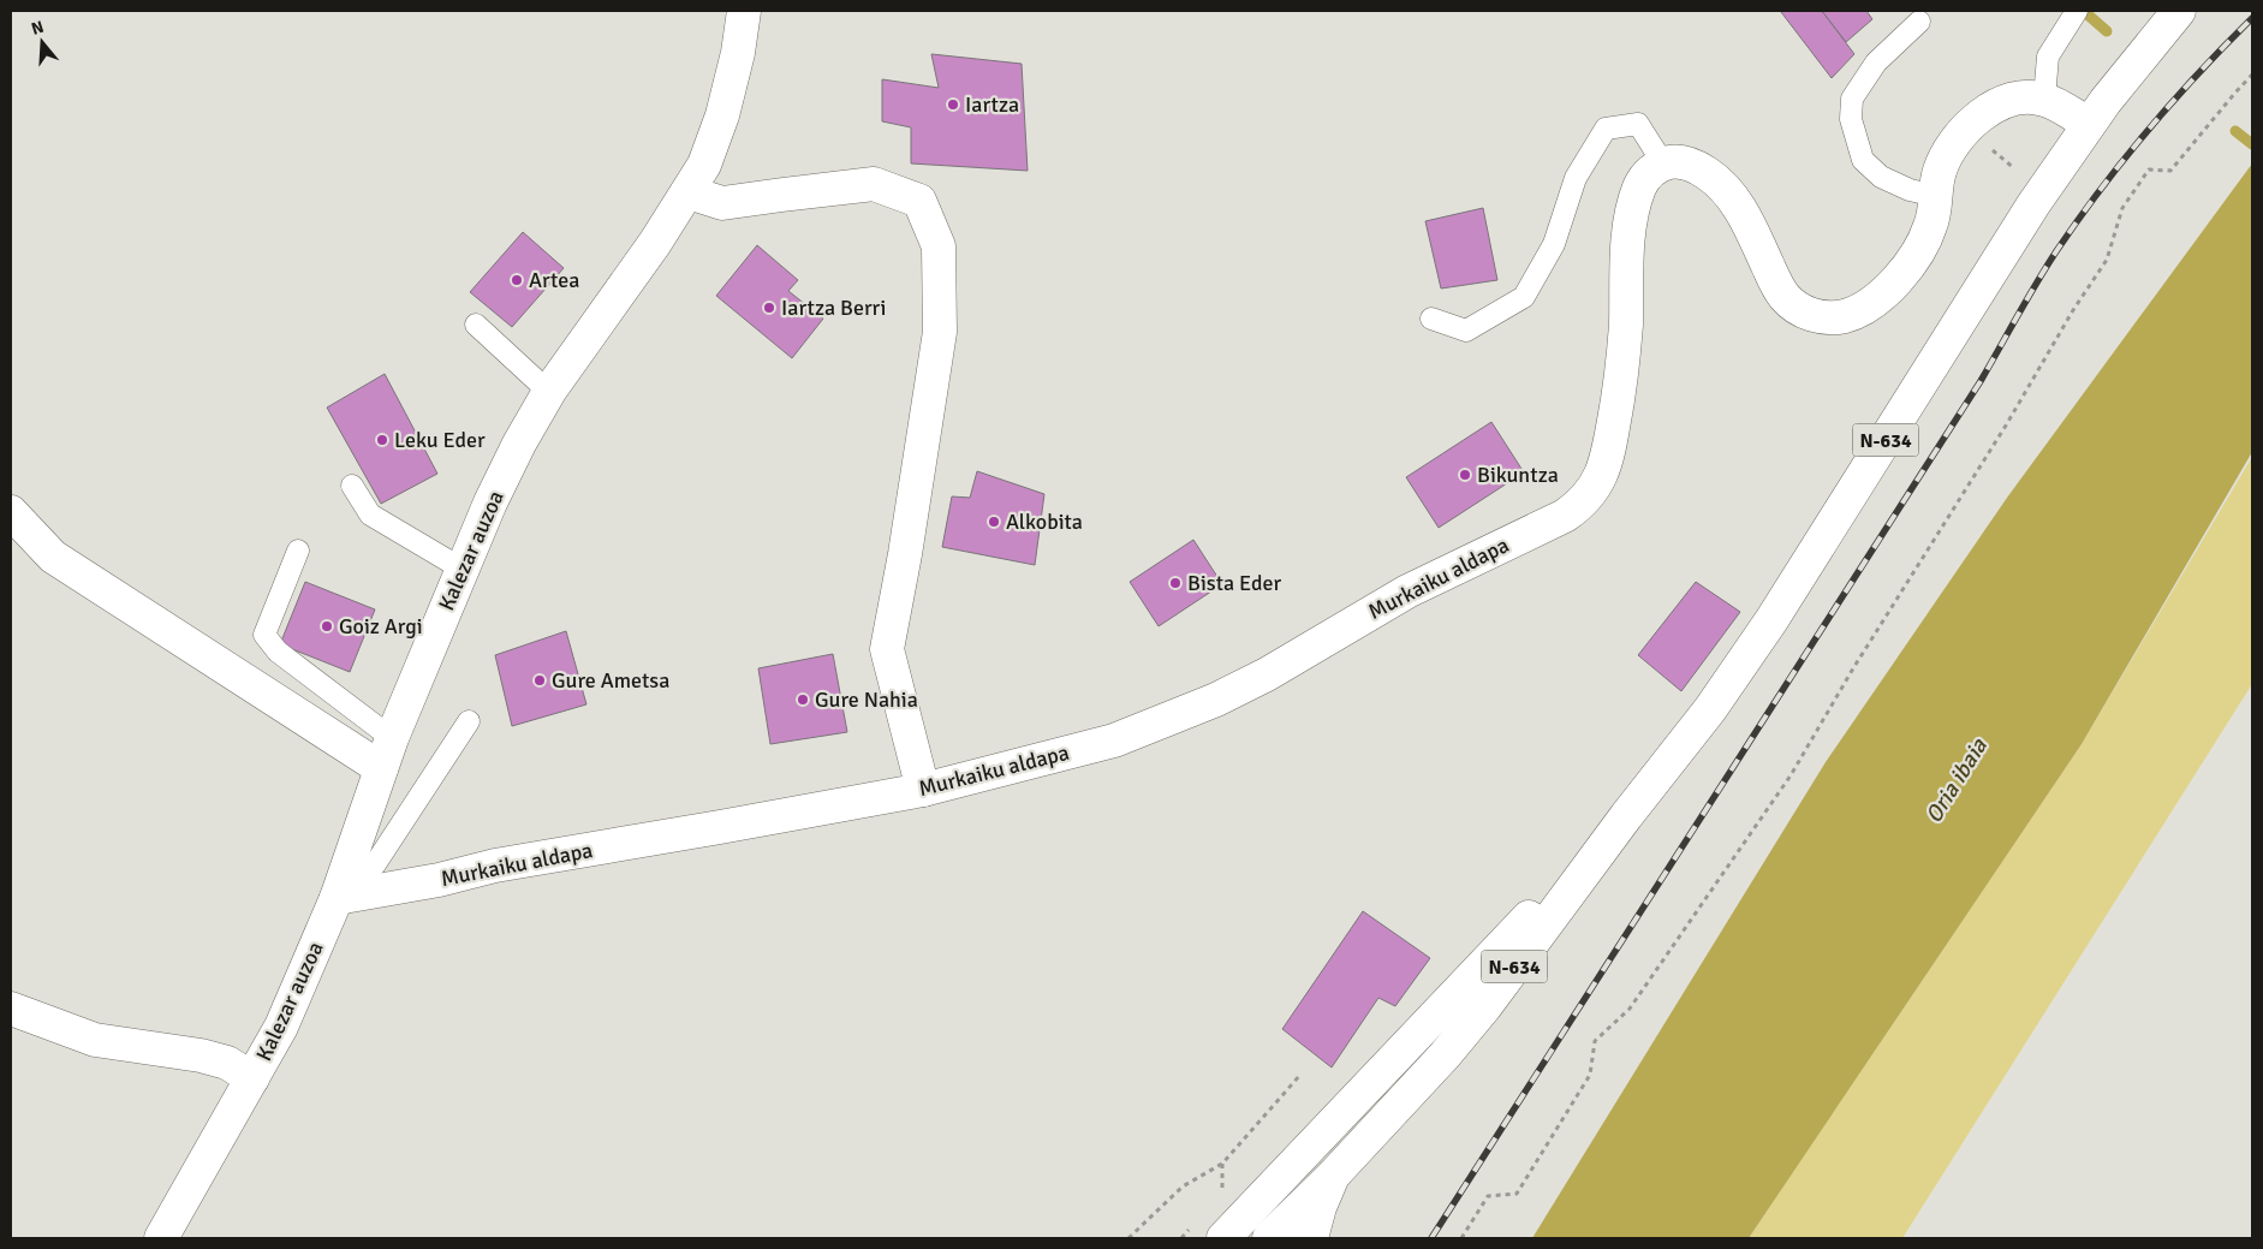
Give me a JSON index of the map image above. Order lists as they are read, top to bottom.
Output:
{
  "streets": {
    "main road": ["N-634", "Kalezar auzoa", "Murkaiku aldapa"]
  },
  "crossings": [
    ["Kalezar auzoa", "Murkaiku aldapa"]
  ],
  "water": ["Oria ibaia"],
  "places": [
    "Iartza",
    "Artea",
    "Iartza Berri",
    "Leku Eder",
    "Bikuntza",
    "Alkobita",
    "Bista Eder",
    "Goiz Argi",
    "Gure Ametsa",
    "Gure Nahia"
  ],
  "north": "top"
}
